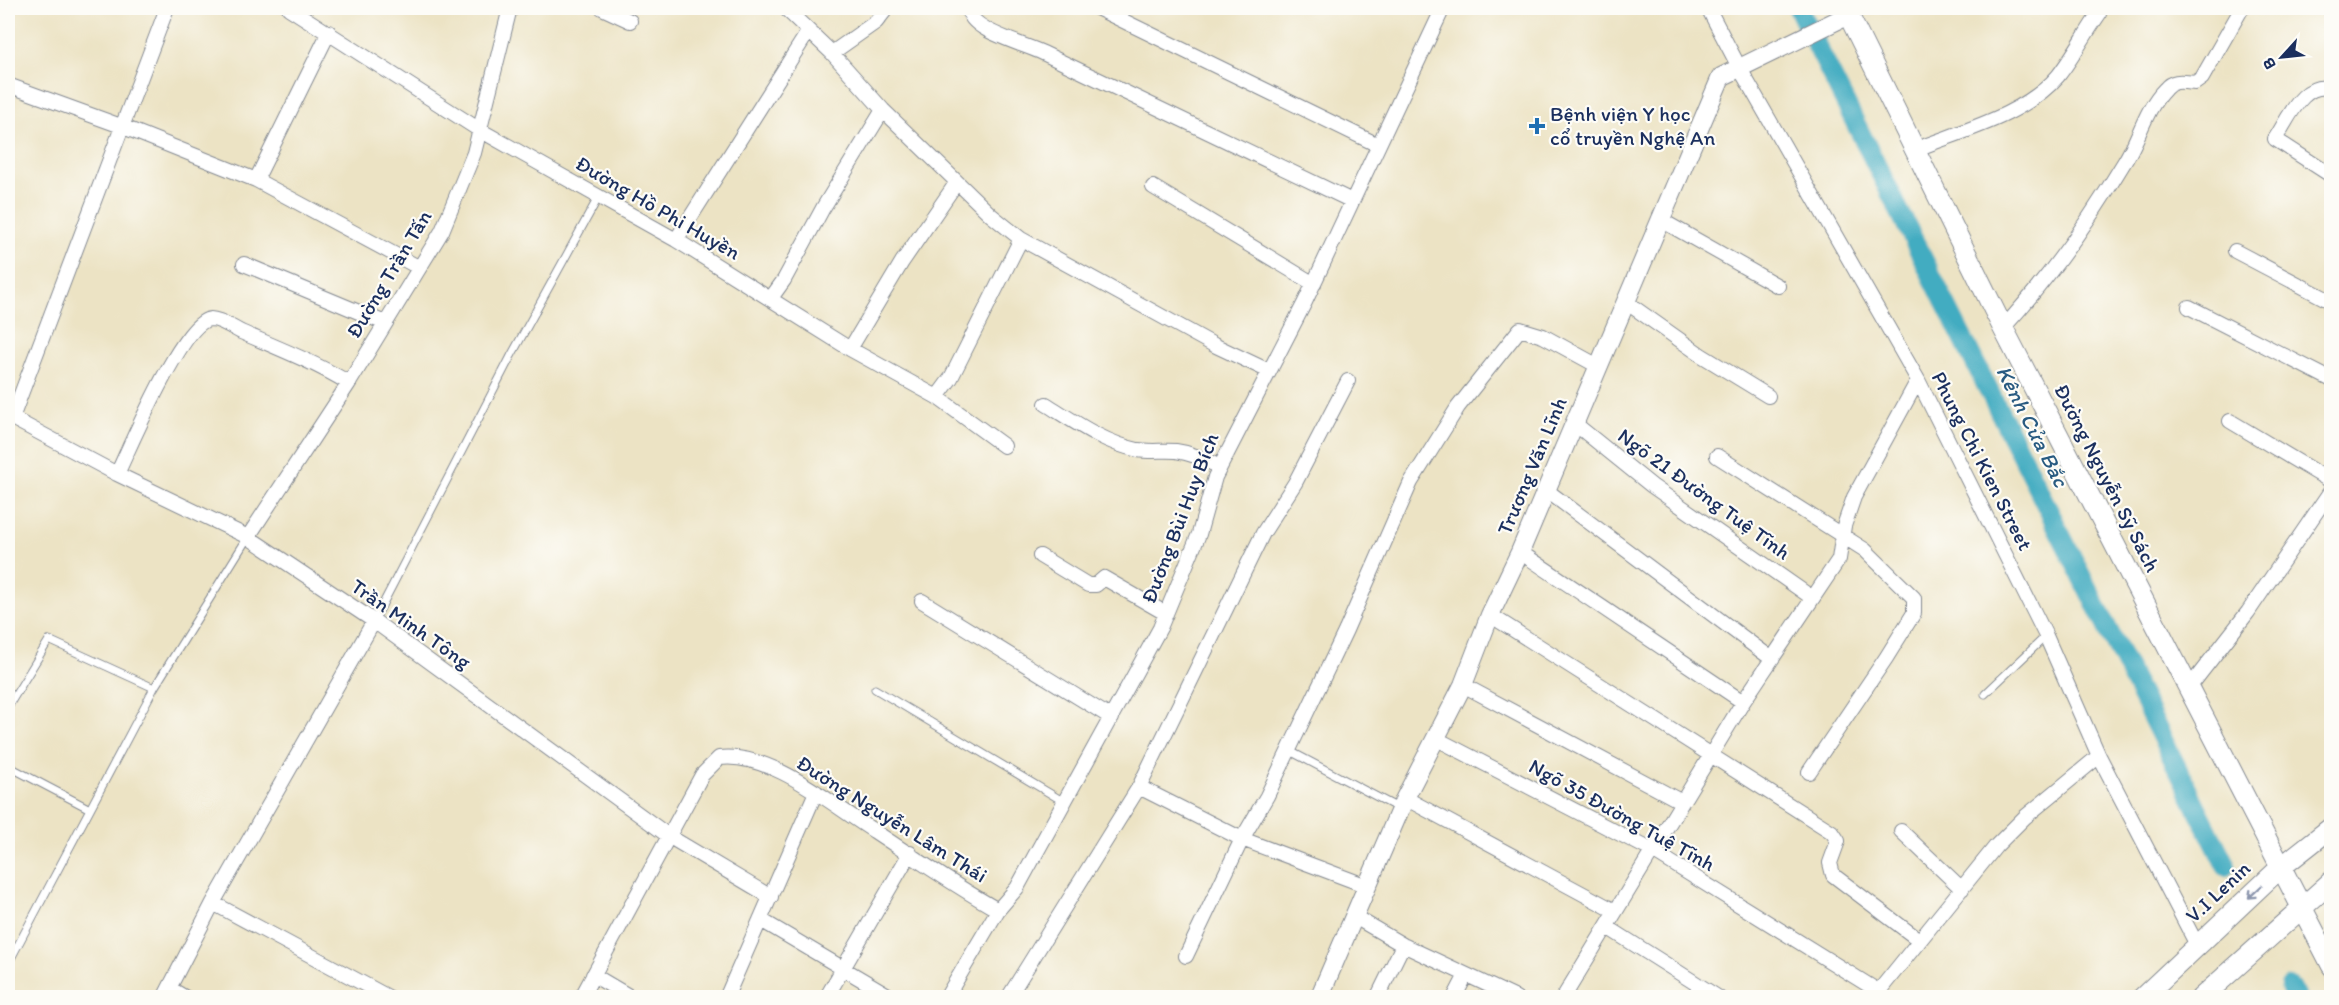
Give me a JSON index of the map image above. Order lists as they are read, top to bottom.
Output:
{
  "streets": {
    "main road": ["Đường Nguyễn Sỹ Sách", "V.I Lenin"],
    "street": [
      "Đường Hồ Phi Huyền",
      "Đường Trần Tấn",
      "Phung Chi Kien Street",
      "Trương Văn Lĩnh",
      "Ngõ 21 Đường Tuệ Tĩnh",
      "Đường Bùi Huy Bích",
      "Trần Minh Tông",
      "Ngõ 35 Đường Tuệ Tĩnh",
      "Đường Nguyễn Lâm Thái"
    ]
  },
  "crossings": [
    ["Đường Hồ Phi Huyền", "Đường Trần Tấn"],
    ["Đường Trần Tấn", "Trần Minh Tông"],
    ["Phung Chi Kien Street", "Trương Văn Lĩnh"],
    ["Phung Chi Kien Street", "V.I Lenin"],
    ["Trương Văn Lĩnh", "Đường Nguyễn Sỹ Sách"],
    ["Trương Văn Lĩnh", "Ngõ 21 Đường Tuệ Tĩnh"],
    ["Trương Văn Lĩnh", "Ngõ 35 Đường Tuệ Tĩnh"],
    ["Đường Nguyễn Sỹ Sách", "V.I Lenin"],
    ["Đường Bùi Huy Bích", "Đường Nguyễn Lâm Thái"],
    ["Trần Minh Tông", "Đường Nguyễn Lâm Thái"]
  ],
  "water": ["Kênh Cửa Bắc"],
  "places": {
    "health": ["Bệnh viện Y học cổ truyền Nghệ An"]
  },
  "north": "bottom left"
}
